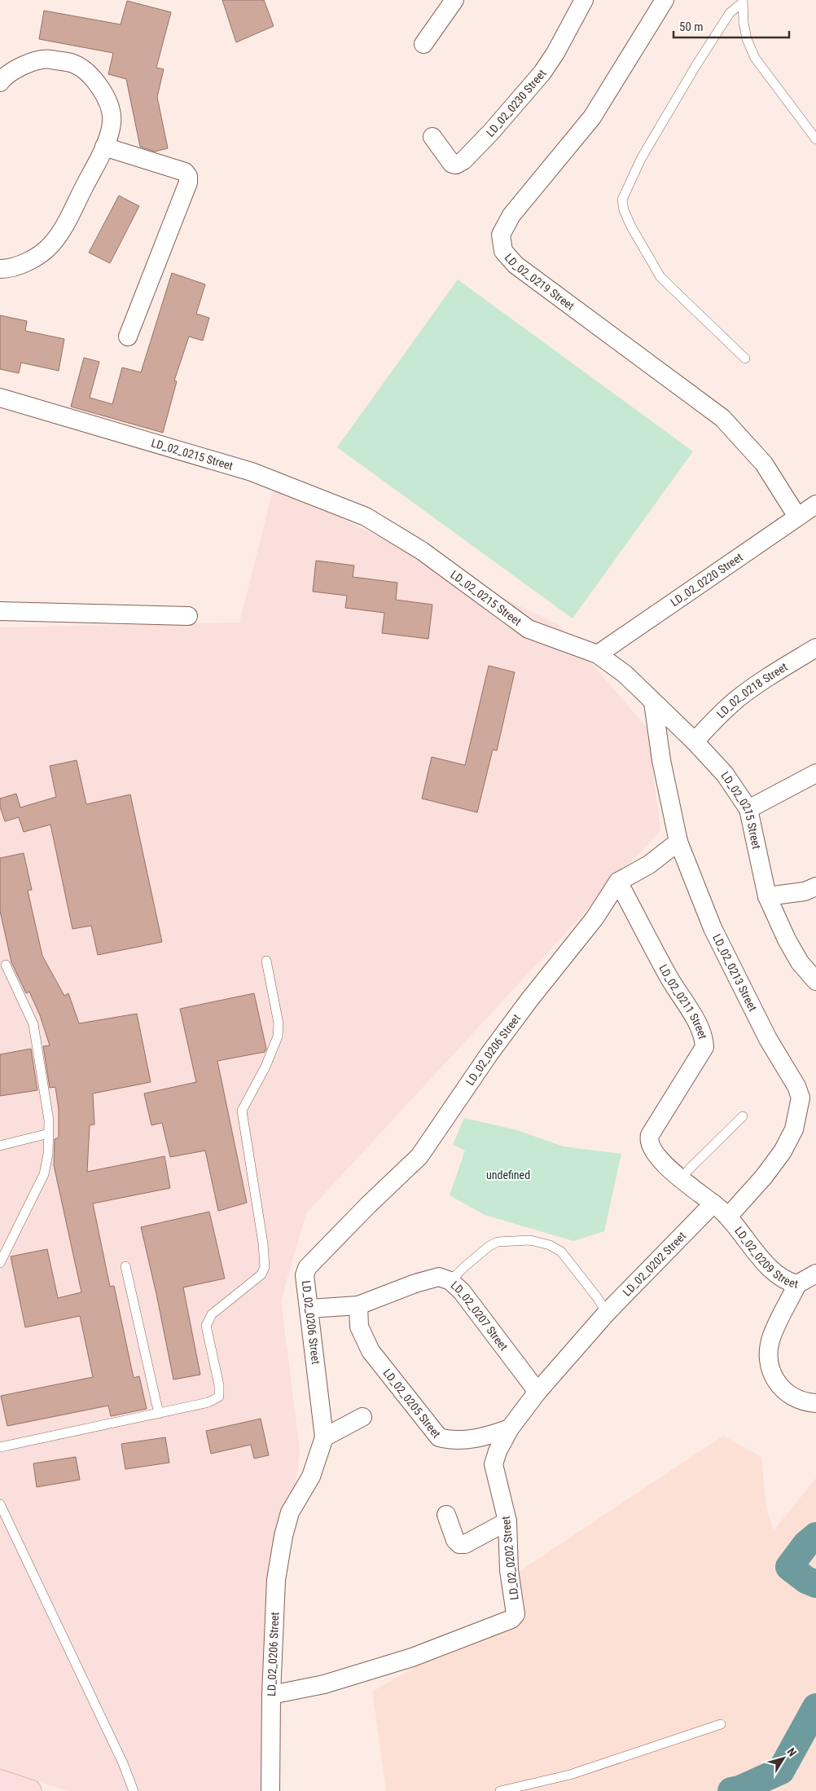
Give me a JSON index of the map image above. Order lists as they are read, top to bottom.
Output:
{
  "streets": {
    "street": [
      "LD_02_0230 Street",
      "LD_02_0219 Street",
      "LD_02_0215 Street",
      "LD_02_0220 Street",
      "LD_02_0218 Street",
      "LD_02_0213 Street",
      "LD_02_0211 Street",
      "LD_02_0206 Street",
      "LD_02_0209 Street",
      "LD_02_0202 Street",
      "LD_02_0207 Street",
      "LD_02_0205 Street"
    ]
  },
  "crossings": [
    ["LD_02_0219 Street", "LD_02_0220 Street"],
    ["LD_02_0215 Street", "LD_02_0220 Street"],
    ["LD_02_0215 Street", "LD_02_0218 Street"],
    ["LD_02_0215 Street", "LD_02_0213 Street"],
    ["LD_02_0213 Street", "LD_02_0209 Street"],
    ["LD_02_0211 Street", "LD_02_0206 Street"],
    ["LD_02_0211 Street", "LD_02_0209 Street"],
    ["LD_02_0206 Street", "LD_02_0202 Street"],
    ["LD_02_0206 Street", "LD_02_0207 Street"],
    ["LD_02_0209 Street", "LD_02_0202 Street"],
    ["LD_02_0202 Street", "LD_02_0207 Street"],
    ["LD_02_0202 Street", "LD_02_0205 Street"],
    ["LD_02_0207 Street", "LD_02_0205 Street"]
  ],
  "parks": ["undefined"],
  "scale_bar": "50 m",
  "north": "top right"
}
